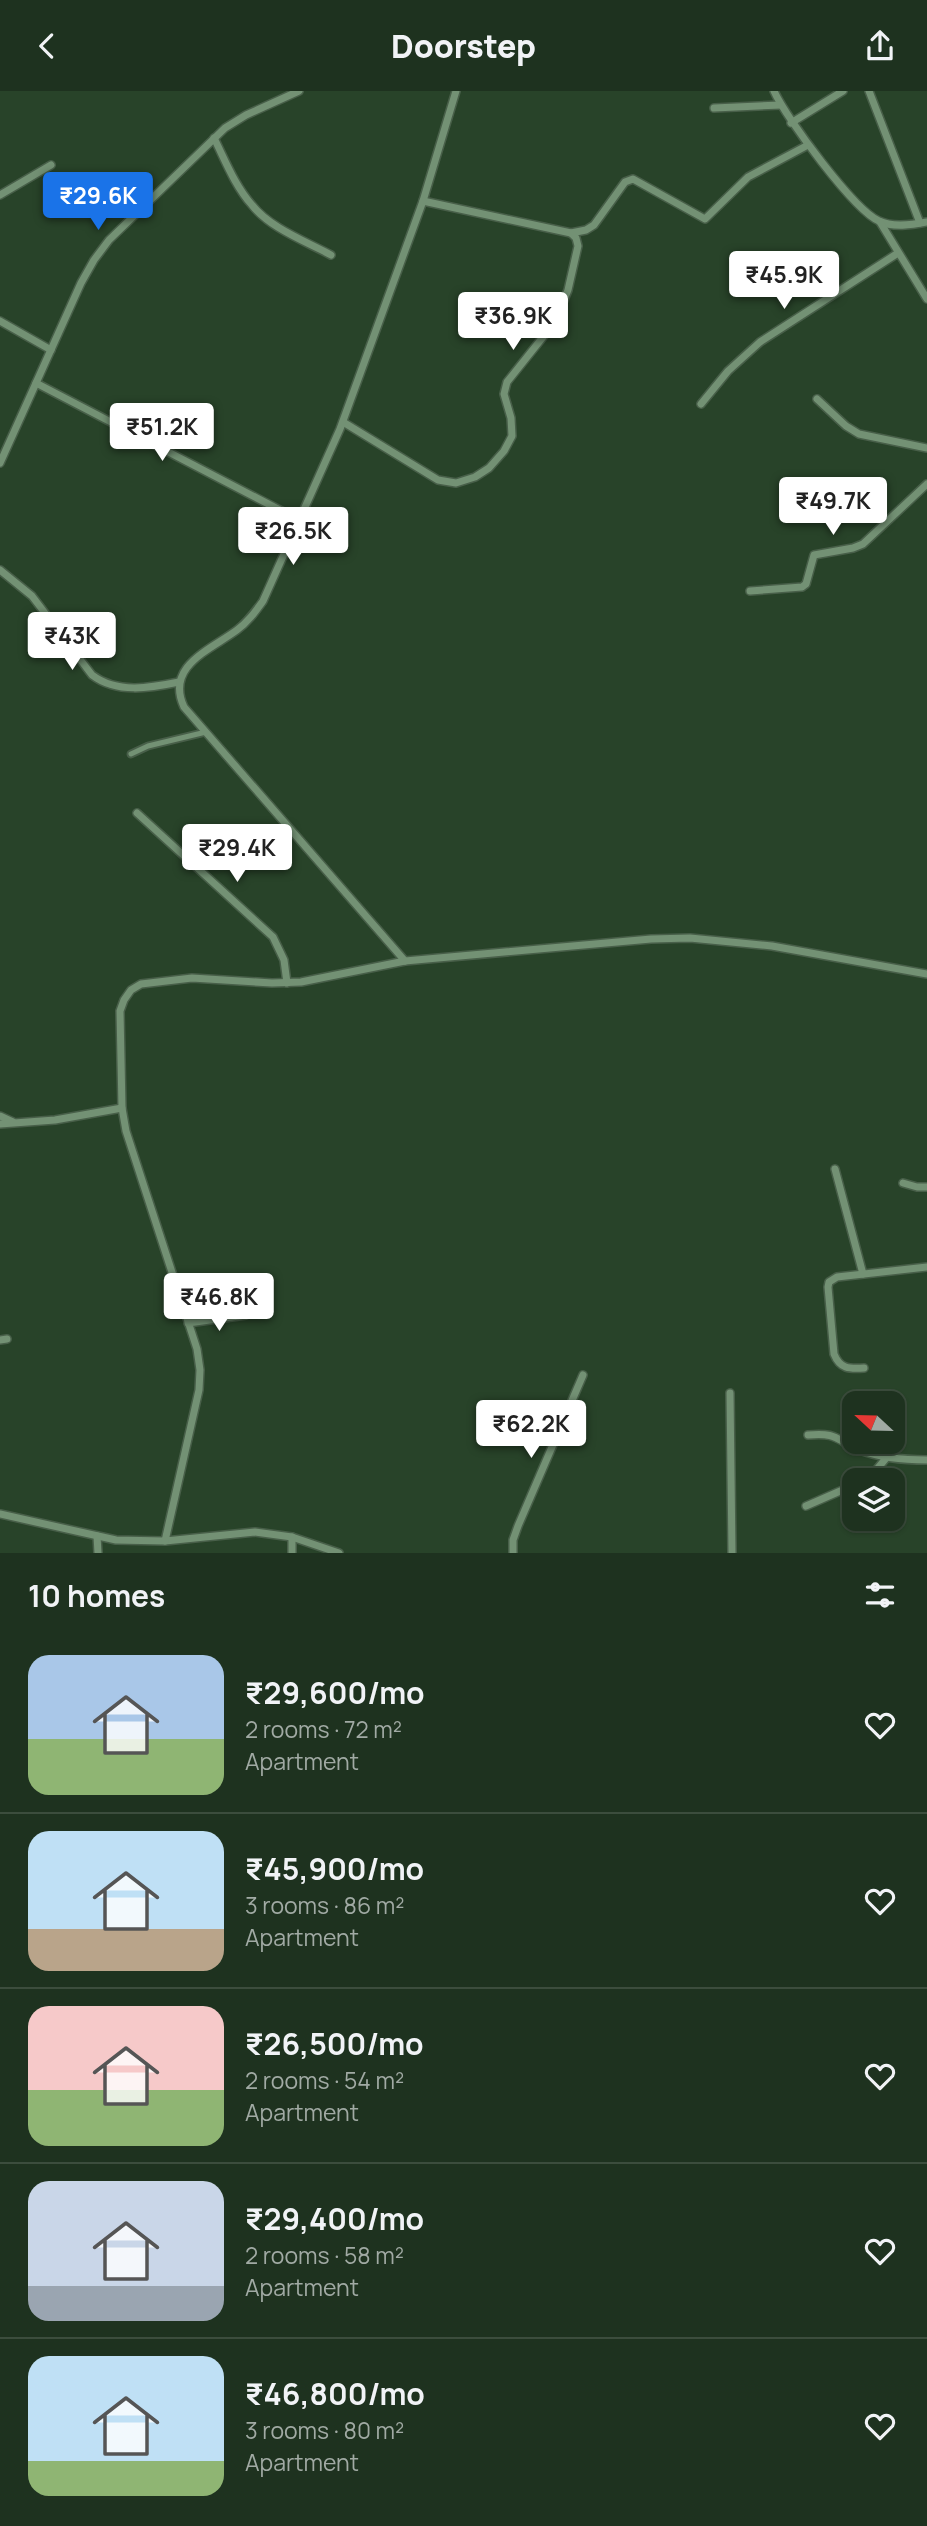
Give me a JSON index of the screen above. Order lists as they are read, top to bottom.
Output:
{
  "north": "left",
  "page": {
    "header": "Doorstep",
    "price": [
      "₹29.6K",
      "₹45.9K",
      "₹36.9K",
      "₹51.2K",
      "₹49.7K",
      "₹26.5K",
      "₹43K",
      "₹29.4K",
      "₹46.8K",
      "₹62.2K"
    ],
    "heading": "10 homes",
    "list": [
      {
        "name": "₹29,600/mo",
        "note": "2 rooms · 72 m² · Apartment"
      },
      {
        "name": "₹45,900/mo",
        "note": "3 rooms · 86 m² · Apartment"
      },
      {
        "name": "₹26,500/mo",
        "note": "2 rooms · 54 m² · Apartment"
      },
      {
        "name": "₹29,400/mo",
        "note": "2 rooms · 58 m² · Apartment"
      },
      {
        "name": "₹46,800/mo",
        "note": "3 rooms · 80 m² · Apartment"
      }
    ]
  }
}
